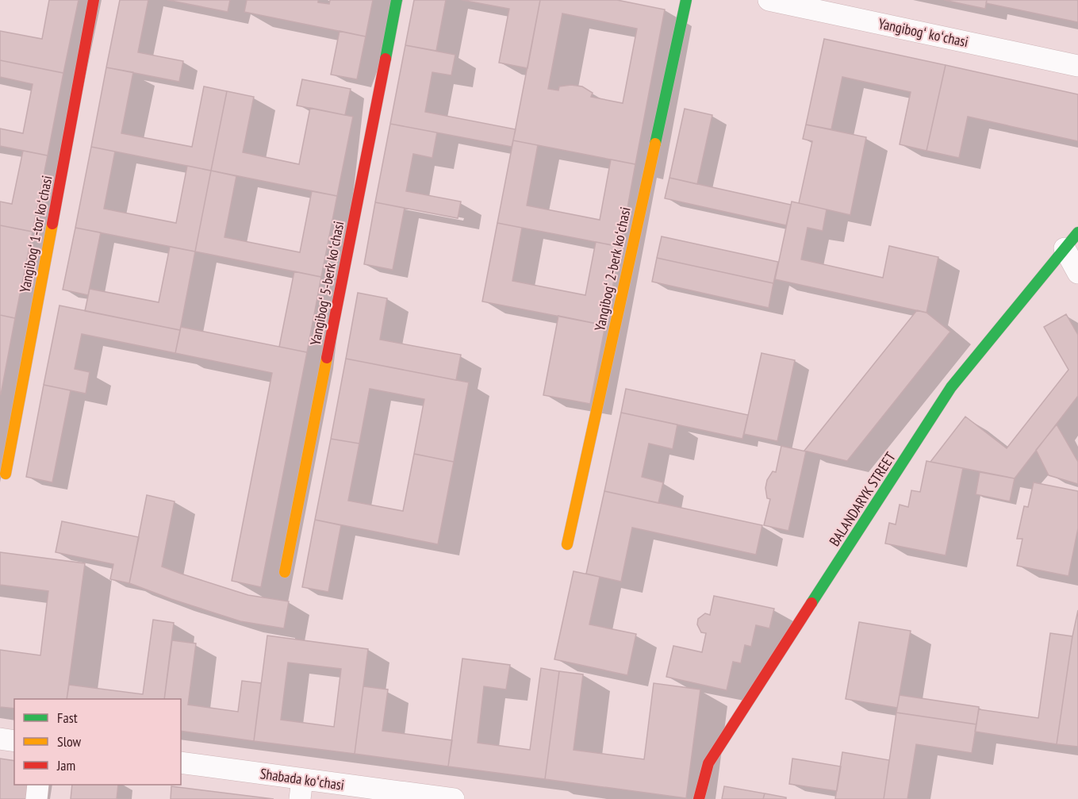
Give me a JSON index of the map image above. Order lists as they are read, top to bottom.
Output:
{
  "streets": {
    "street": [
      "Yangibogʻ koʻchasi",
      "Yangibogʻ 1-tor koʻchasi",
      "Yangibogʻ 2-berk koʻchasi",
      "Yangibogʻ 5-berk koʻchasi",
      "BALANDARYK STREET",
      "Shabada koʻchasi"
    ]
  },
  "legend": ["Fast", "Slow", "Jam"]
}
